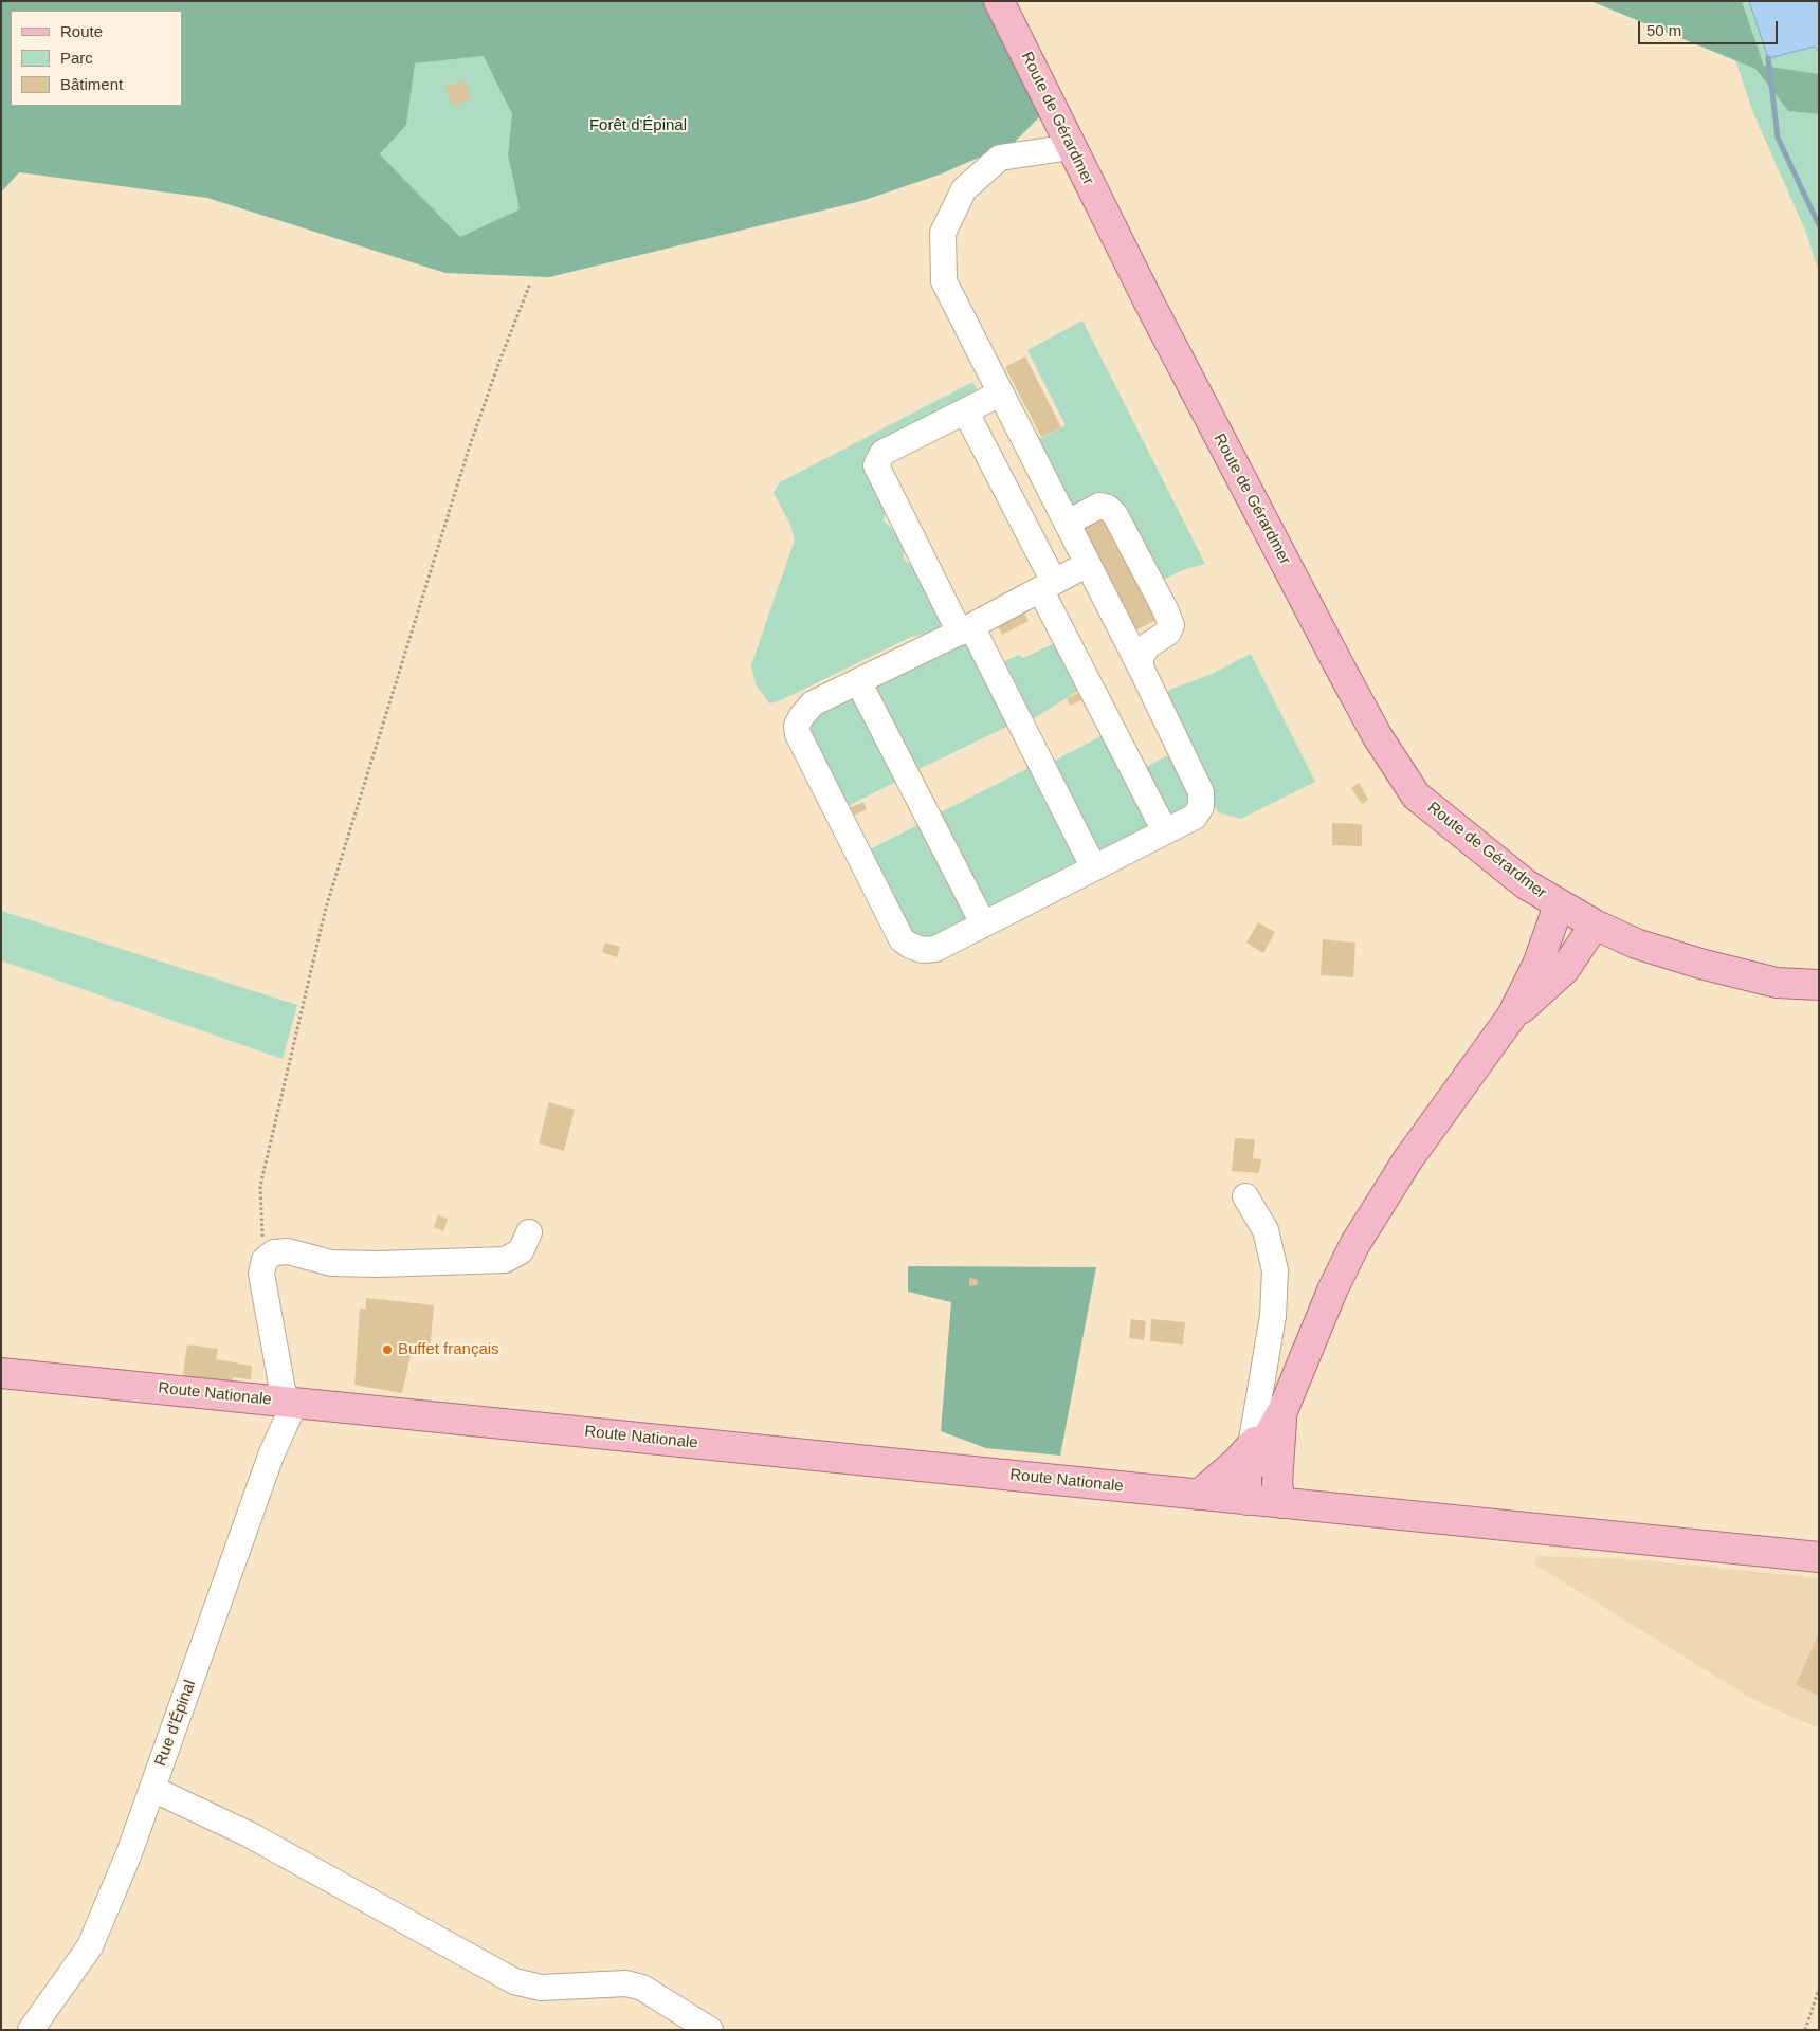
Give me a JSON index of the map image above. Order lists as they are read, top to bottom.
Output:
{
  "streets": {
    "main road": ["Route de Gérardmer", "Route Nationale"],
    "street": ["Rue d’Épinal"]
  },
  "crossings": [
    ["Route Nationale", "Rue d’Épinal"]
  ],
  "parks": ["Forêt d'Épinal"],
  "places": ["Buffet français"],
  "legend": ["Route", "Parc", "Bâtiment"],
  "scale_bar": "50 m"
}
